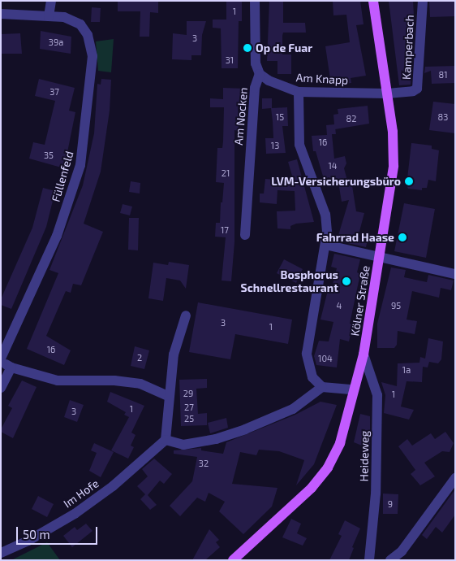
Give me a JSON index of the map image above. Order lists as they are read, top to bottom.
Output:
{
  "streets": {
    "main road": ["Kölner Straße"],
    "street": [
      "Kamperbach",
      "Am Knapp",
      "Am Nocken",
      "Füllenfeld",
      "Heideweg",
      "Im Hofe"
    ]
  },
  "crossings": [
    ["Kamperbach", "Am Knapp"],
    ["Kamperbach", "Kölner Straße"],
    ["Am Knapp", "Am Nocken"],
    ["Am Knapp", "Kölner Straße"],
    ["Kölner Straße", "Heideweg"]
  ],
  "places": [
    "Op de Fuar",
    "LVM-Versicherungsbüro",
    "Fahrrad Haase",
    "Bosphorus Schnellrestaurant"
  ],
  "house_numbers": [
    "1",
    "3",
    "39a",
    "31",
    "81",
    "37",
    "15",
    "83",
    "82",
    "16",
    "13",
    "35",
    "14",
    "21",
    "17",
    "4",
    "95",
    "3",
    "1",
    "16",
    "2",
    "104",
    "1a",
    "29",
    "1",
    "27",
    "1",
    "3",
    "25",
    "32",
    "9"
  ],
  "scale_bar": "50 m"
}
